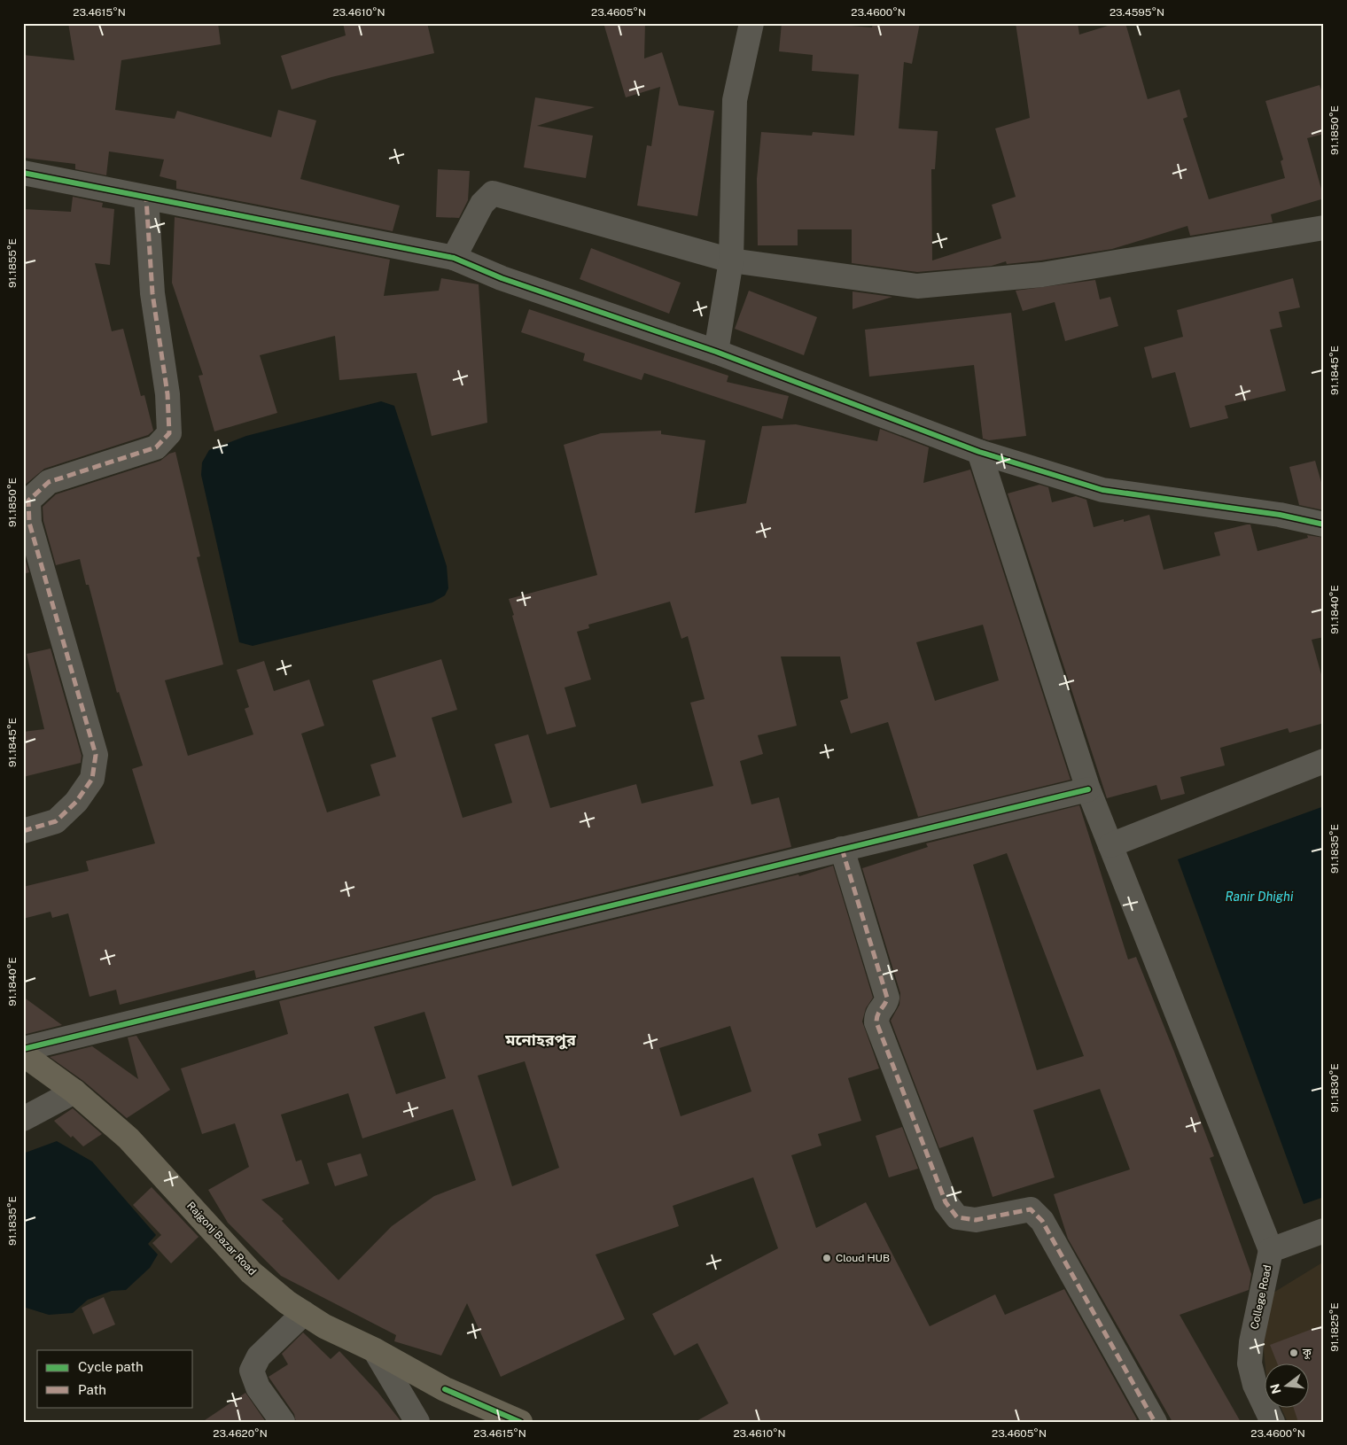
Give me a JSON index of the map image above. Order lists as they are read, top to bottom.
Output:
{
  "streets": {
    "main road": ["Rajgonj Bazar Road"],
    "street": ["College Road"]
  },
  "districts": ["মনোহরপুর"],
  "water": ["Ranir Dhighi"],
  "places": ["Cloud HUB", "কু"],
  "legend": ["Cycle path", "Path"],
  "north": "left",
  "coordinates": [
    "23.4615°N",
    "23.4610°N",
    "23.4605°N",
    "23.4600°N",
    "23.4595°N",
    "91.1850°E",
    "91.1855°E",
    "91.1845°E",
    "91.1840°E",
    "91.1835°E",
    "91.1830°E",
    "91.1825°E",
    "23.4620°N"
  ]
}
